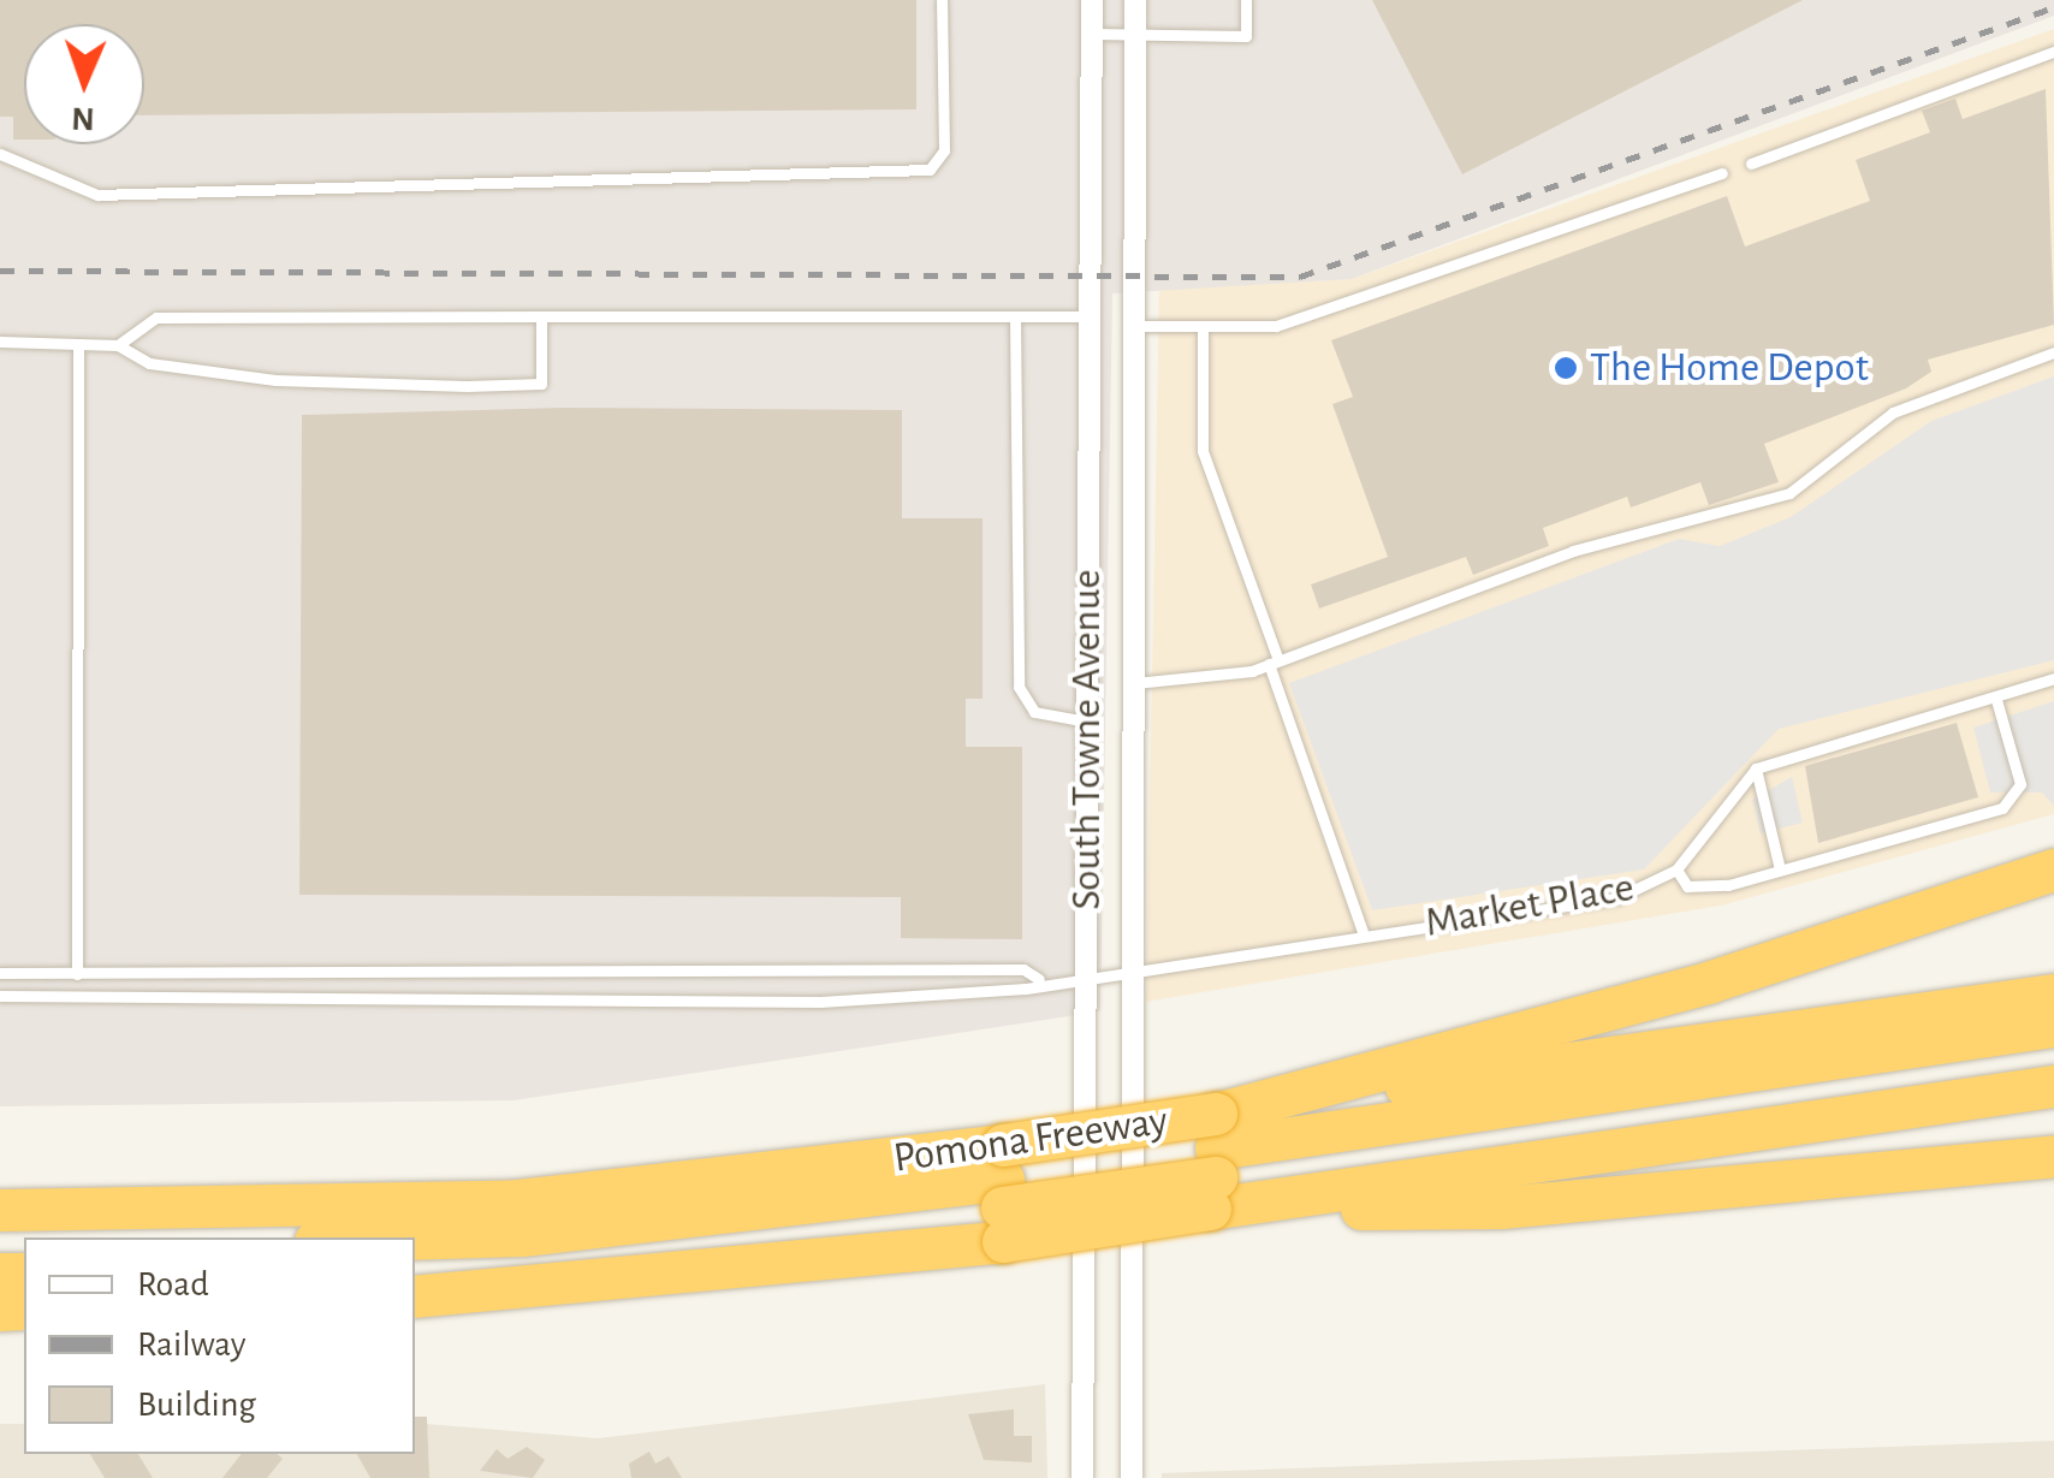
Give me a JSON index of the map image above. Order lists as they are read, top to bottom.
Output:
{
  "streets": {
    "highway": ["Pomona Freeway"],
    "street": ["South Towne Avenue"],
    "lane": ["Market Place"]
  },
  "crossings": [
    ["South Towne Avenue", "Market Place"]
  ],
  "places": ["The Home Depot"],
  "legend": ["Road", "Railway", "Building"],
  "north": "bottom"
}
